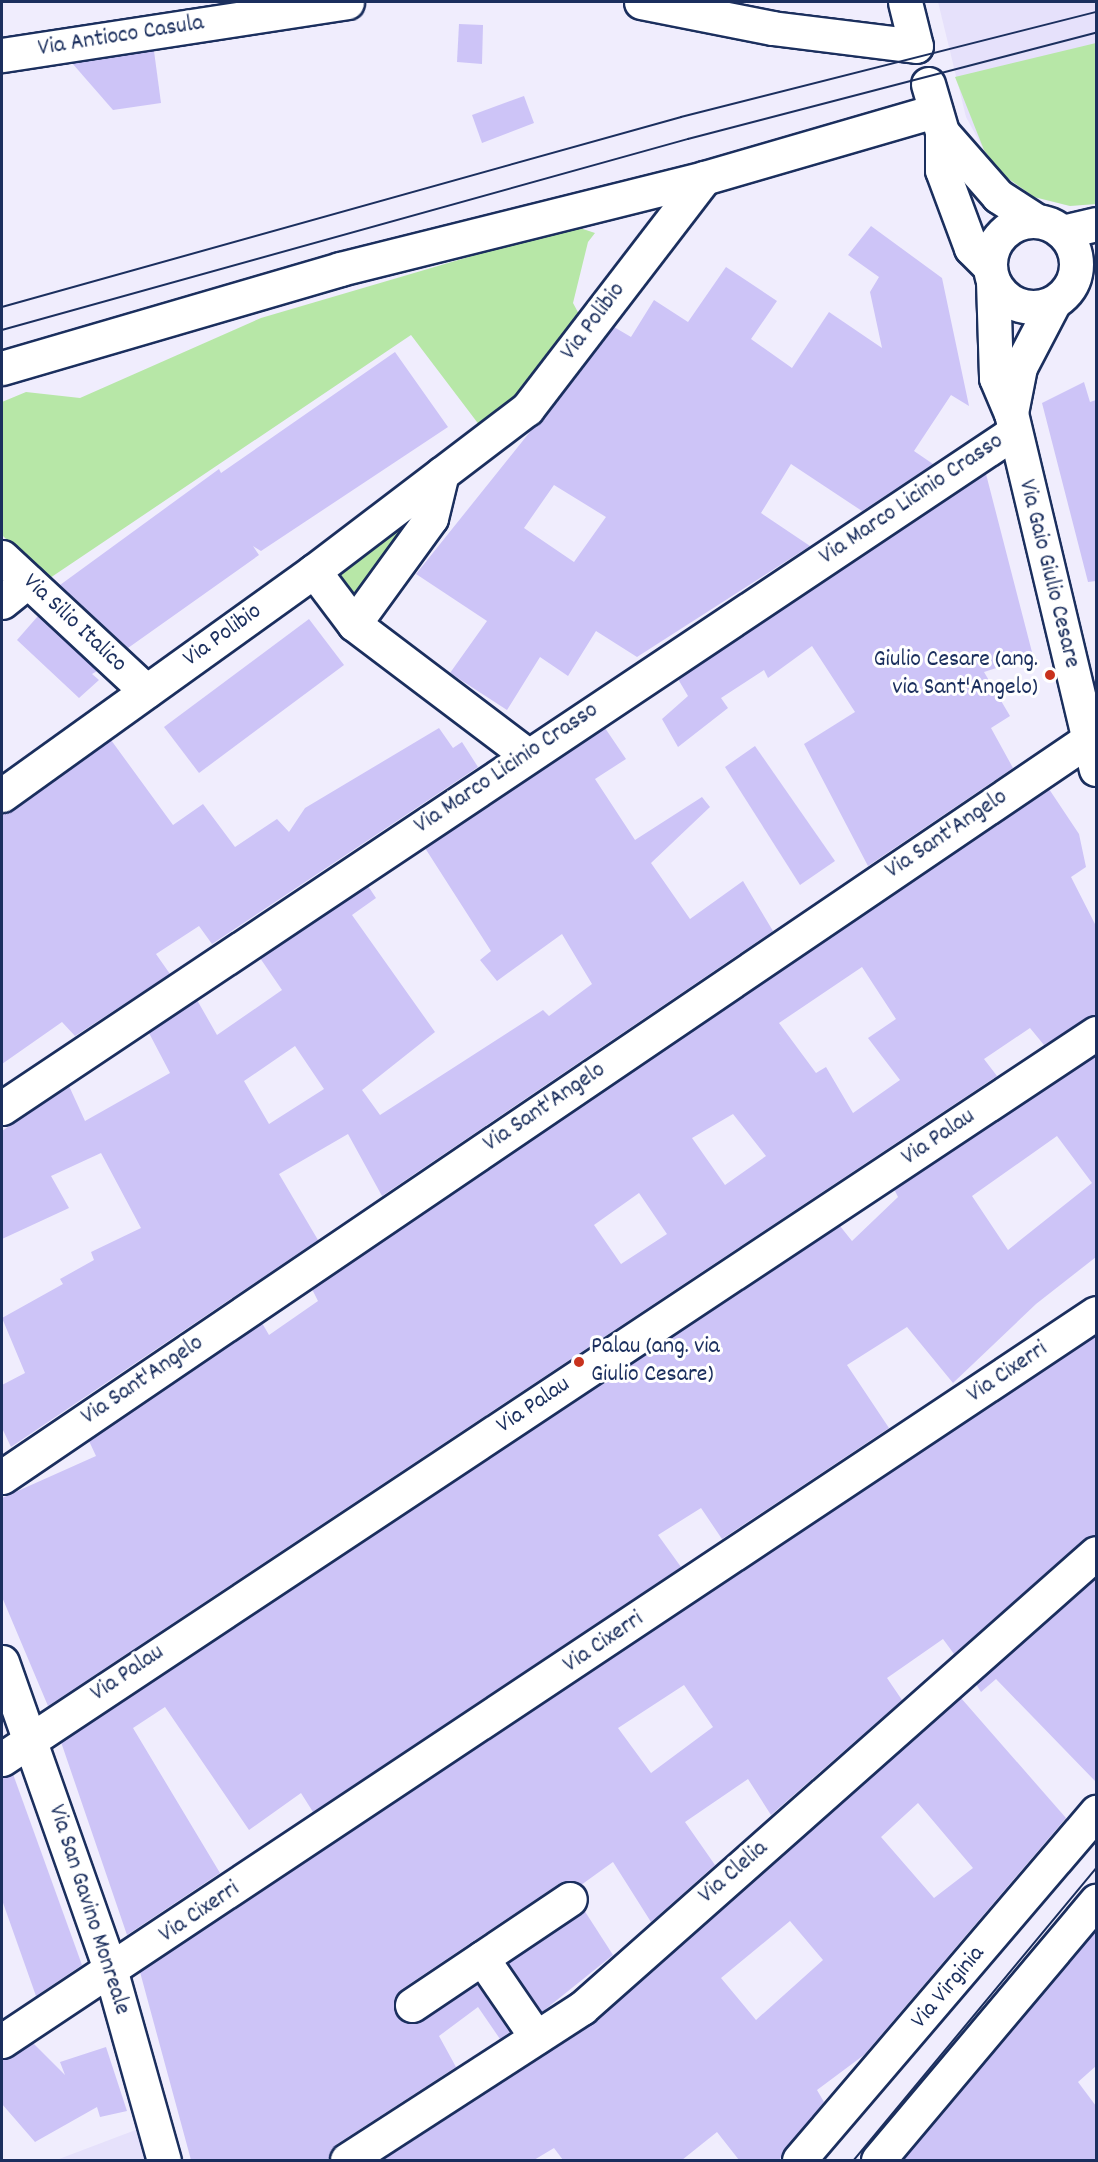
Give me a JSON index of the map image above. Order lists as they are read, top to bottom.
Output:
{
  "streets": {
    "street": [
      "Via Antioco Casula",
      "Via Polibio",
      "Via Marco Licinio Crasso",
      "Via Gaio Giulio Cesare",
      "Via Silio Italico",
      "Via Sant'Angelo",
      "Via Palau",
      "Via Cixerri",
      "Via Clelia",
      "Via San Gavino Monreale",
      "Via Virginia"
    ]
  },
  "crossings": [
    ["Via Polibio", "Via Silio Italico"],
    ["Via Marco Licinio Crasso", "Via Gaio Giulio Cesare"],
    ["Via Gaio Giulio Cesare", "Via Sant'Angelo"],
    ["Via Palau", "Via San Gavino Monreale"],
    ["Via Cixerri", "Via San Gavino Monreale"]
  ],
  "places": ["Giulio Cesare (ang. via Sant'Angelo)", "Palau (ang. via Giulio Cesare)"]
}
